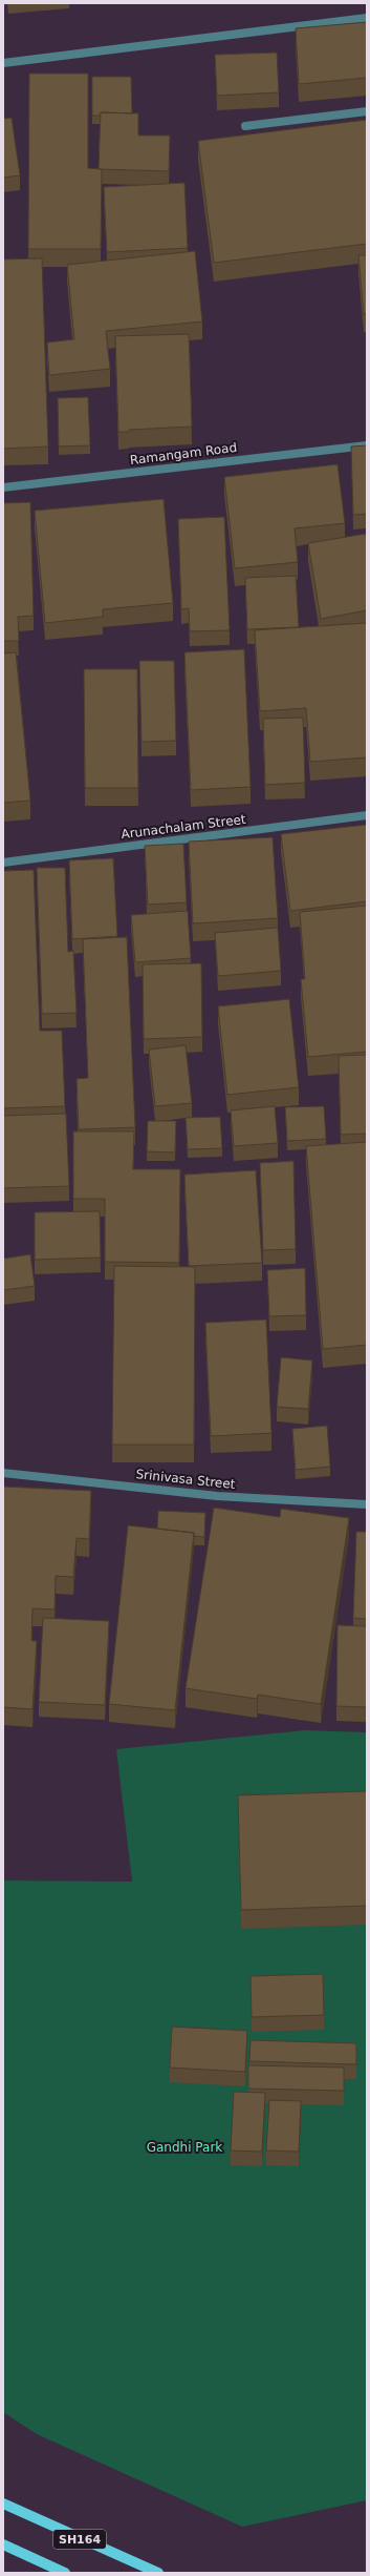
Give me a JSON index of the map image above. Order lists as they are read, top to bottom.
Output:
{
  "streets": {
    "main road": ["SH164"],
    "street": ["Ramangam Road", "Arunachalam Street", "Srinivasa Street"]
  },
  "parks": ["Gandhi Park"]
}
